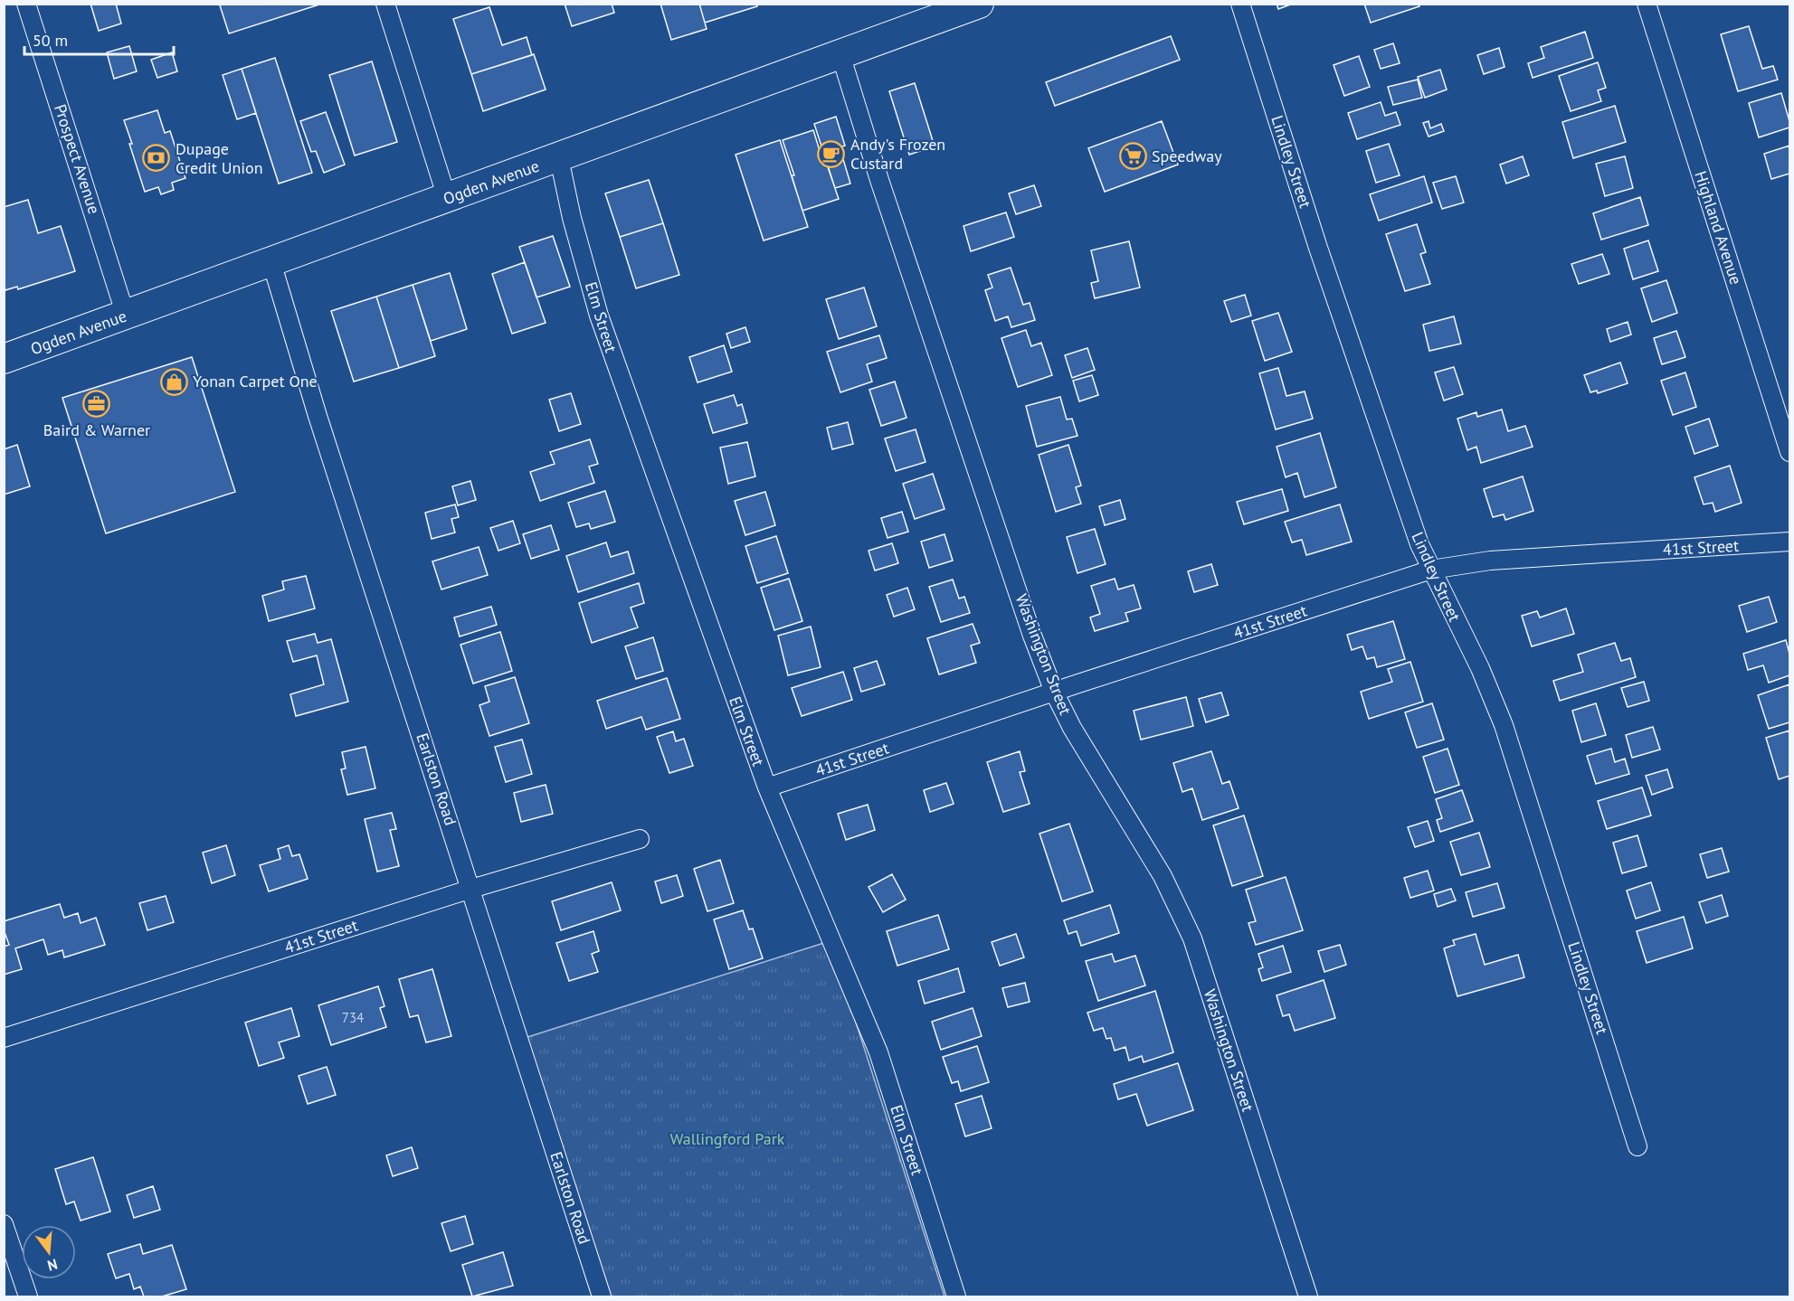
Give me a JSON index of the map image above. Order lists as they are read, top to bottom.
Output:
{
  "streets": {
    "main road": ["Ogden Avenue"],
    "street": [
      "Prospect Avenue",
      "Lindley Street",
      "Highland Avenue",
      "Elm Street",
      "41st Street",
      "Washington Street",
      "Earlston Road"
    ]
  },
  "crossings": [
    ["Prospect Avenue", "Ogden Avenue"],
    ["Lindley Street", "41st Street"],
    ["Ogden Avenue", "Elm Street"],
    ["Ogden Avenue", "Washington Street"],
    ["Ogden Avenue", "Earlston Road"],
    ["Elm Street", "41st Street"],
    ["41st Street", "Washington Street"],
    ["41st Street", "Earlston Road"]
  ],
  "parks": ["Wallingford Park"],
  "places": {
    "cafe": ["Andy's Frozen Custard"],
    "supermarket": ["Speedway"],
    "bank": ["Dupage Credit Union"],
    "shop": ["Yonan Carpet One"],
    "office": ["Baird & Warner"]
  },
  "house_numbers": ["734"],
  "scale_bar": "50 m",
  "north": "bottom"
}
